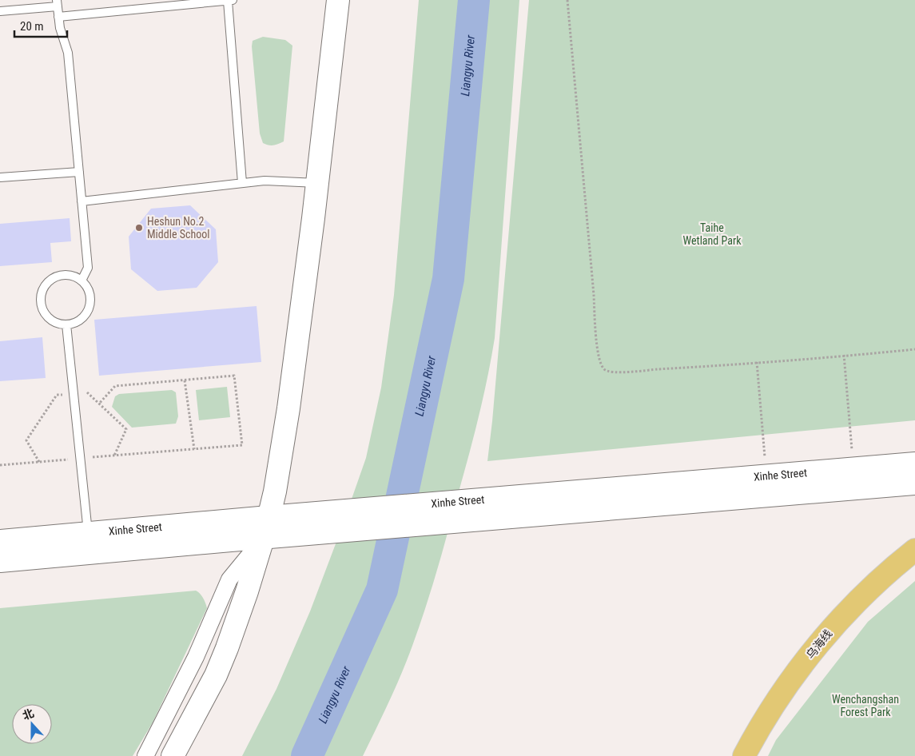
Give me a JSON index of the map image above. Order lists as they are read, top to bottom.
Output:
{
  "streets": {
    "highway": ["乌海线"],
    "main road": ["Xinhe Street"]
  },
  "water": ["Liangyu River"],
  "parks": ["Taihe Wetland Park", "Wenchangshan Forest Park"],
  "places": ["Heshun No.2 Middle School"],
  "scale_bar": "20 m",
  "north": "top"
}
